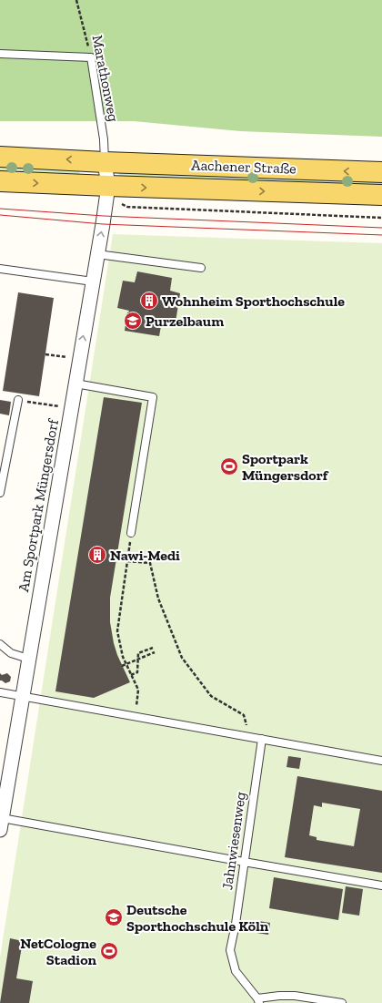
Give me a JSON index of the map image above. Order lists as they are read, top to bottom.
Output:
{
  "streets": {
    "main road": ["Aachener Straße"],
    "street": ["Am Sportpark Müngersdorf"],
    "lane": ["Marathonweg", "Jahnwiesenweg"]
  },
  "crossings": [
    ["Marathonweg", "Aachener Straße"],
    ["Aachener Straße", "Am Sportpark Müngersdorf"]
  ],
  "places": {
    "building": ["Wohnheim Sporthochschule", "Nawi-Medi"],
    "school or university": ["Purzelbaum", "Deutsche Sporthochschule Köln"],
    "sports": ["Sportpark Müngersdorf", "NetCologne Stadion"]
  }
}
